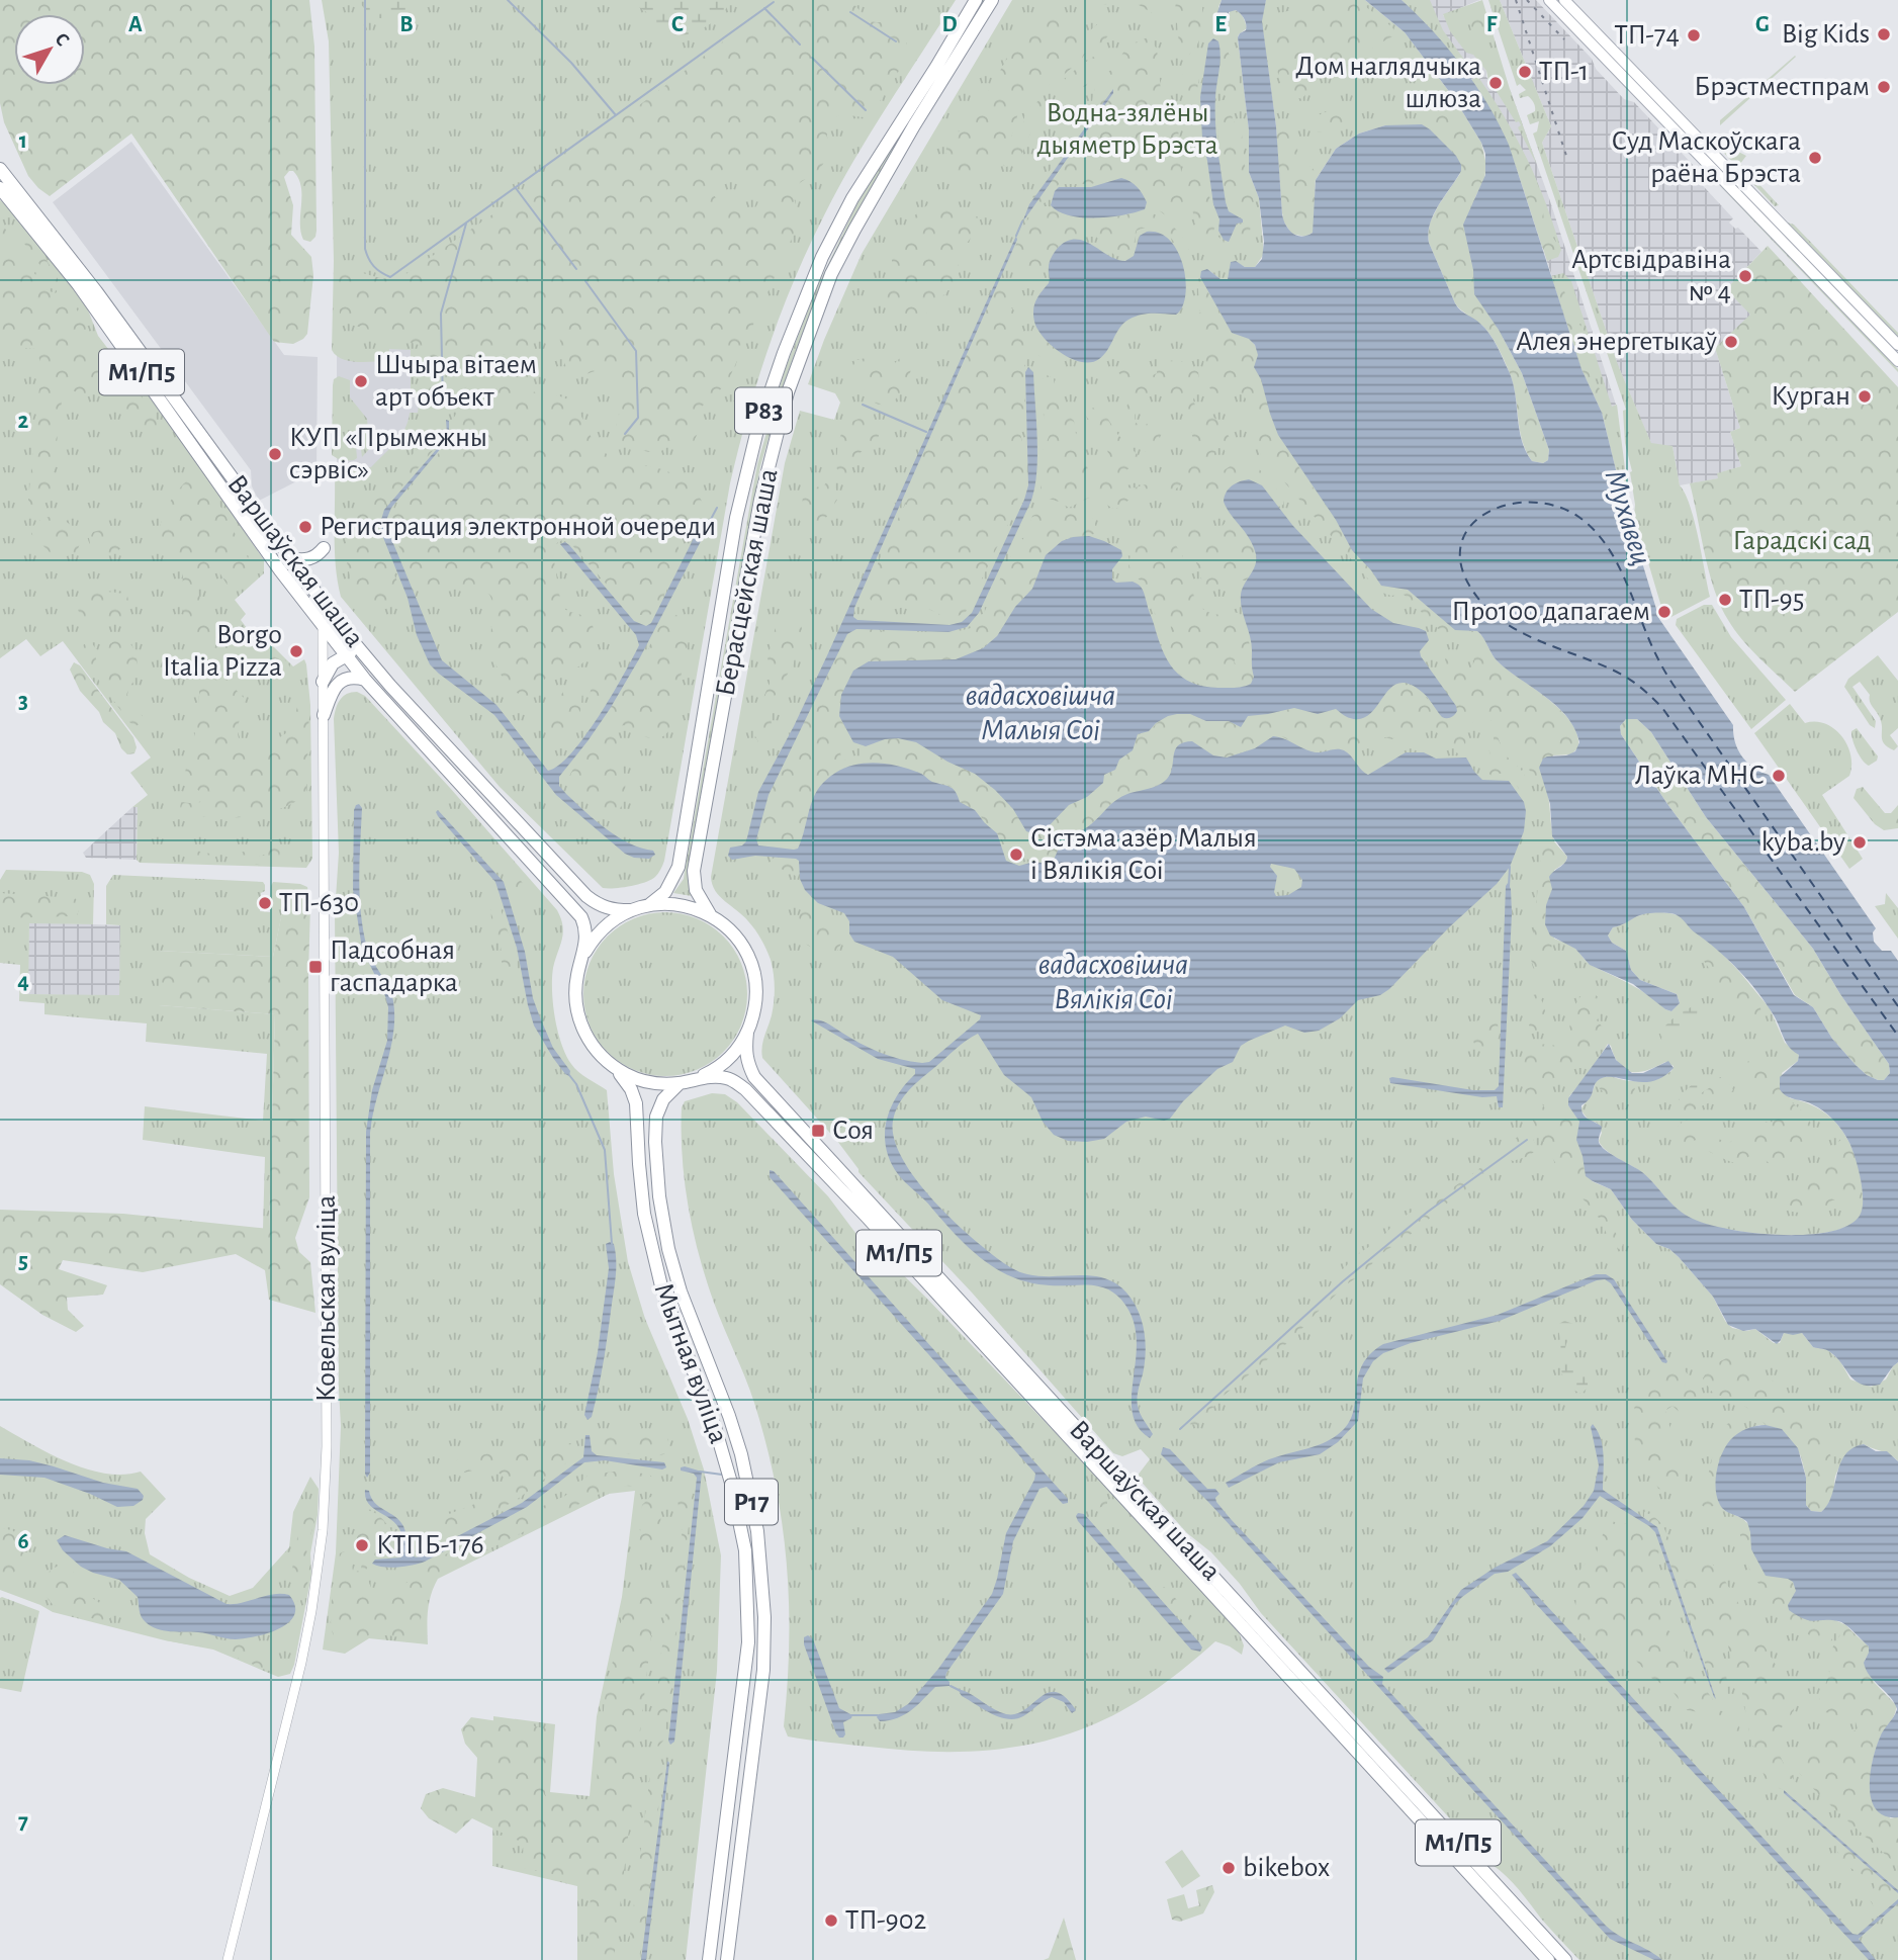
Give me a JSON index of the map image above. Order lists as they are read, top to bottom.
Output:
{
  "streets": {
    "highway": [
      "М1/П5",
      "Р83",
      "Варшаўская шаша",
      "Берасцейская шаша",
      "Мытная вуліца",
      "Р17"
    ],
    "main road": ["Ковельская вуліца"]
  },
  "crossings": [
    ["Варшаўская шаша", "Берасцейская шаша"],
    ["Варшаўская шаша", "Ковельская вуліца"],
    ["Варшаўская шаша", "Мытная вуліца"],
    ["Берасцейская шаша", "Мытная вуліца"]
  ],
  "water": ["Мухавец", "вадасховішча Малыя Соі", "вадасховішча Вялікія Соі"],
  "parks": ["Водна-зялёны дыяметр Брэста", "Гарадскі сад"],
  "places": {
    "other": [
      "Big Kids",
      "ТП-74",
      "ТП-1",
      "Дом наглядчыка шлюза",
      "Брэстместпрам",
      "Суд Маскоўскага раёна Брэста",
      "Артсвідравіна № 4",
      "Алея энергетыкаў",
      "Шчыра вiтаем арт объект",
      "Курган",
      "КУП «Прымежны сэрвіс»",
      "Регистрация электронной очереди",
      "ТП-95",
      "Про100 дапагаем",
      "Borgo Italia Pizza",
      "Лаўка МНС",
      "kyba.by",
      "Сістэма азёр Малыя і Вялікія Соі",
      "ТП-630",
      "КТПБ-176",
      "bikebox",
      "ТП-902"
    ],
    "transit": ["Падсобная гаспадарка", "Соя"]
  },
  "north": "top right",
  "grid": {
    "columns": [
      "A",
      "B",
      "C",
      "D",
      "E",
      "F",
      "G"
    ],
    "rows": [
      "1",
      "2",
      "3",
      "4",
      "5",
      "6",
      "7"
    ]
  }
}
